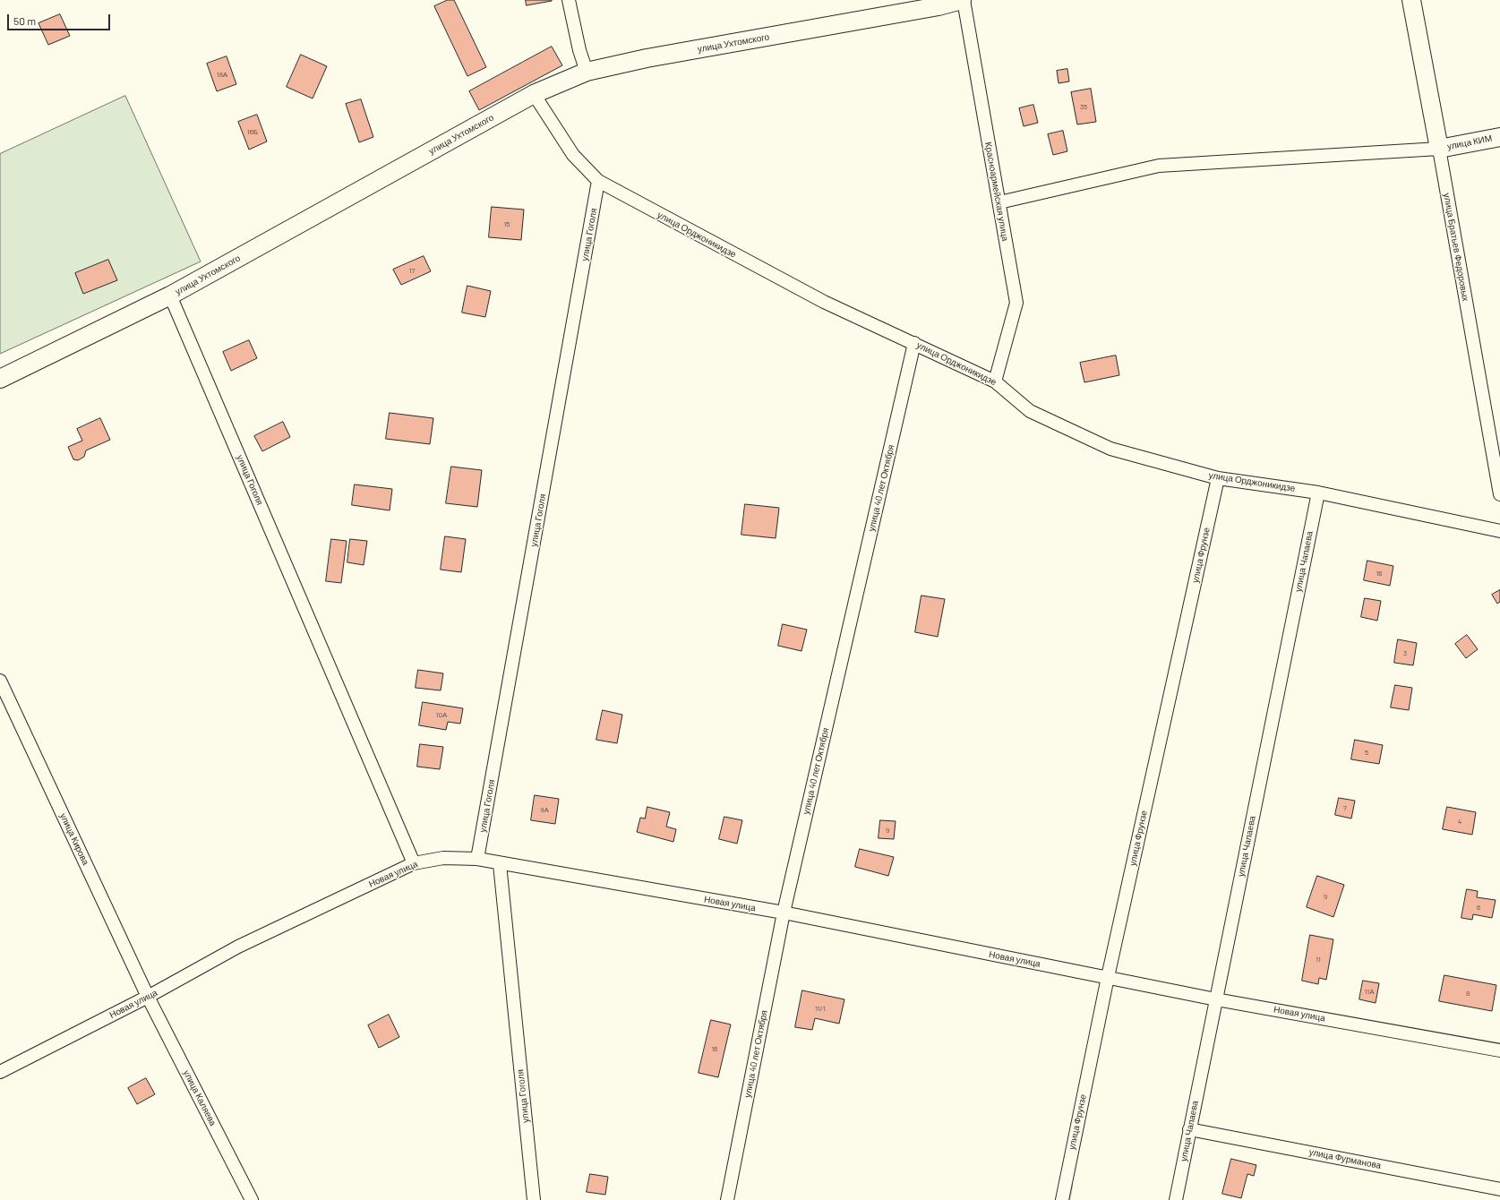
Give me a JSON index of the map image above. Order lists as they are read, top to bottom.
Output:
{
  "streets": {
    "main road": ["улица Ухтомского", "улица КИМ", "улица Братьев Федоровых"],
    "street": [
      "Красноармейская улица",
      "улица Гоголя",
      "улица Орджоникидзе",
      "улица 40 лет Октября",
      "улица Фрунзе",
      "улица Чапаева",
      "улица Кирова",
      "Новая улица",
      "улица Каляева",
      "улица Фурманова"
    ]
  },
  "crossings": [
    ["улица Ухтомского", "Красноармейская улица"],
    ["улица Ухтомского", "улица Гоголя"],
    ["улица Ухтомского", "улица Орджоникидзе"],
    ["улица КИМ", "улица Братьев Федоровых"],
    ["Красноармейская улица", "улица Орджоникидзе"],
    ["улица Гоголя", "улица Орджоникидзе"],
    ["улица Гоголя", "Новая улица"],
    ["улица Орджоникидзе", "улица 40 лет Октября"],
    ["улица Орджоникидзе", "улица Фрунзе"],
    ["улица Орджоникидзе", "улица Чапаева"],
    ["улица 40 лет Октября", "Новая улица"],
    ["улица Фрунзе", "Новая улица"],
    ["улица Чапаева", "Новая улица"],
    ["улица Чапаева", "улица Фурманова"],
    ["улица Кирова", "Новая улица"],
    ["улица Кирова", "улица Каляева"],
    ["Новая улица", "улица Каляева"]
  ],
  "house_numbers": [
    "18А",
    "35",
    "16Б",
    "15",
    "17",
    "16",
    "3",
    "10А",
    "5",
    "7",
    "9А",
    "4",
    "9",
    "9",
    "6",
    "11",
    "11А",
    "8",
    "11/1",
    "16"
  ],
  "scale_bar": "50 m"
}
